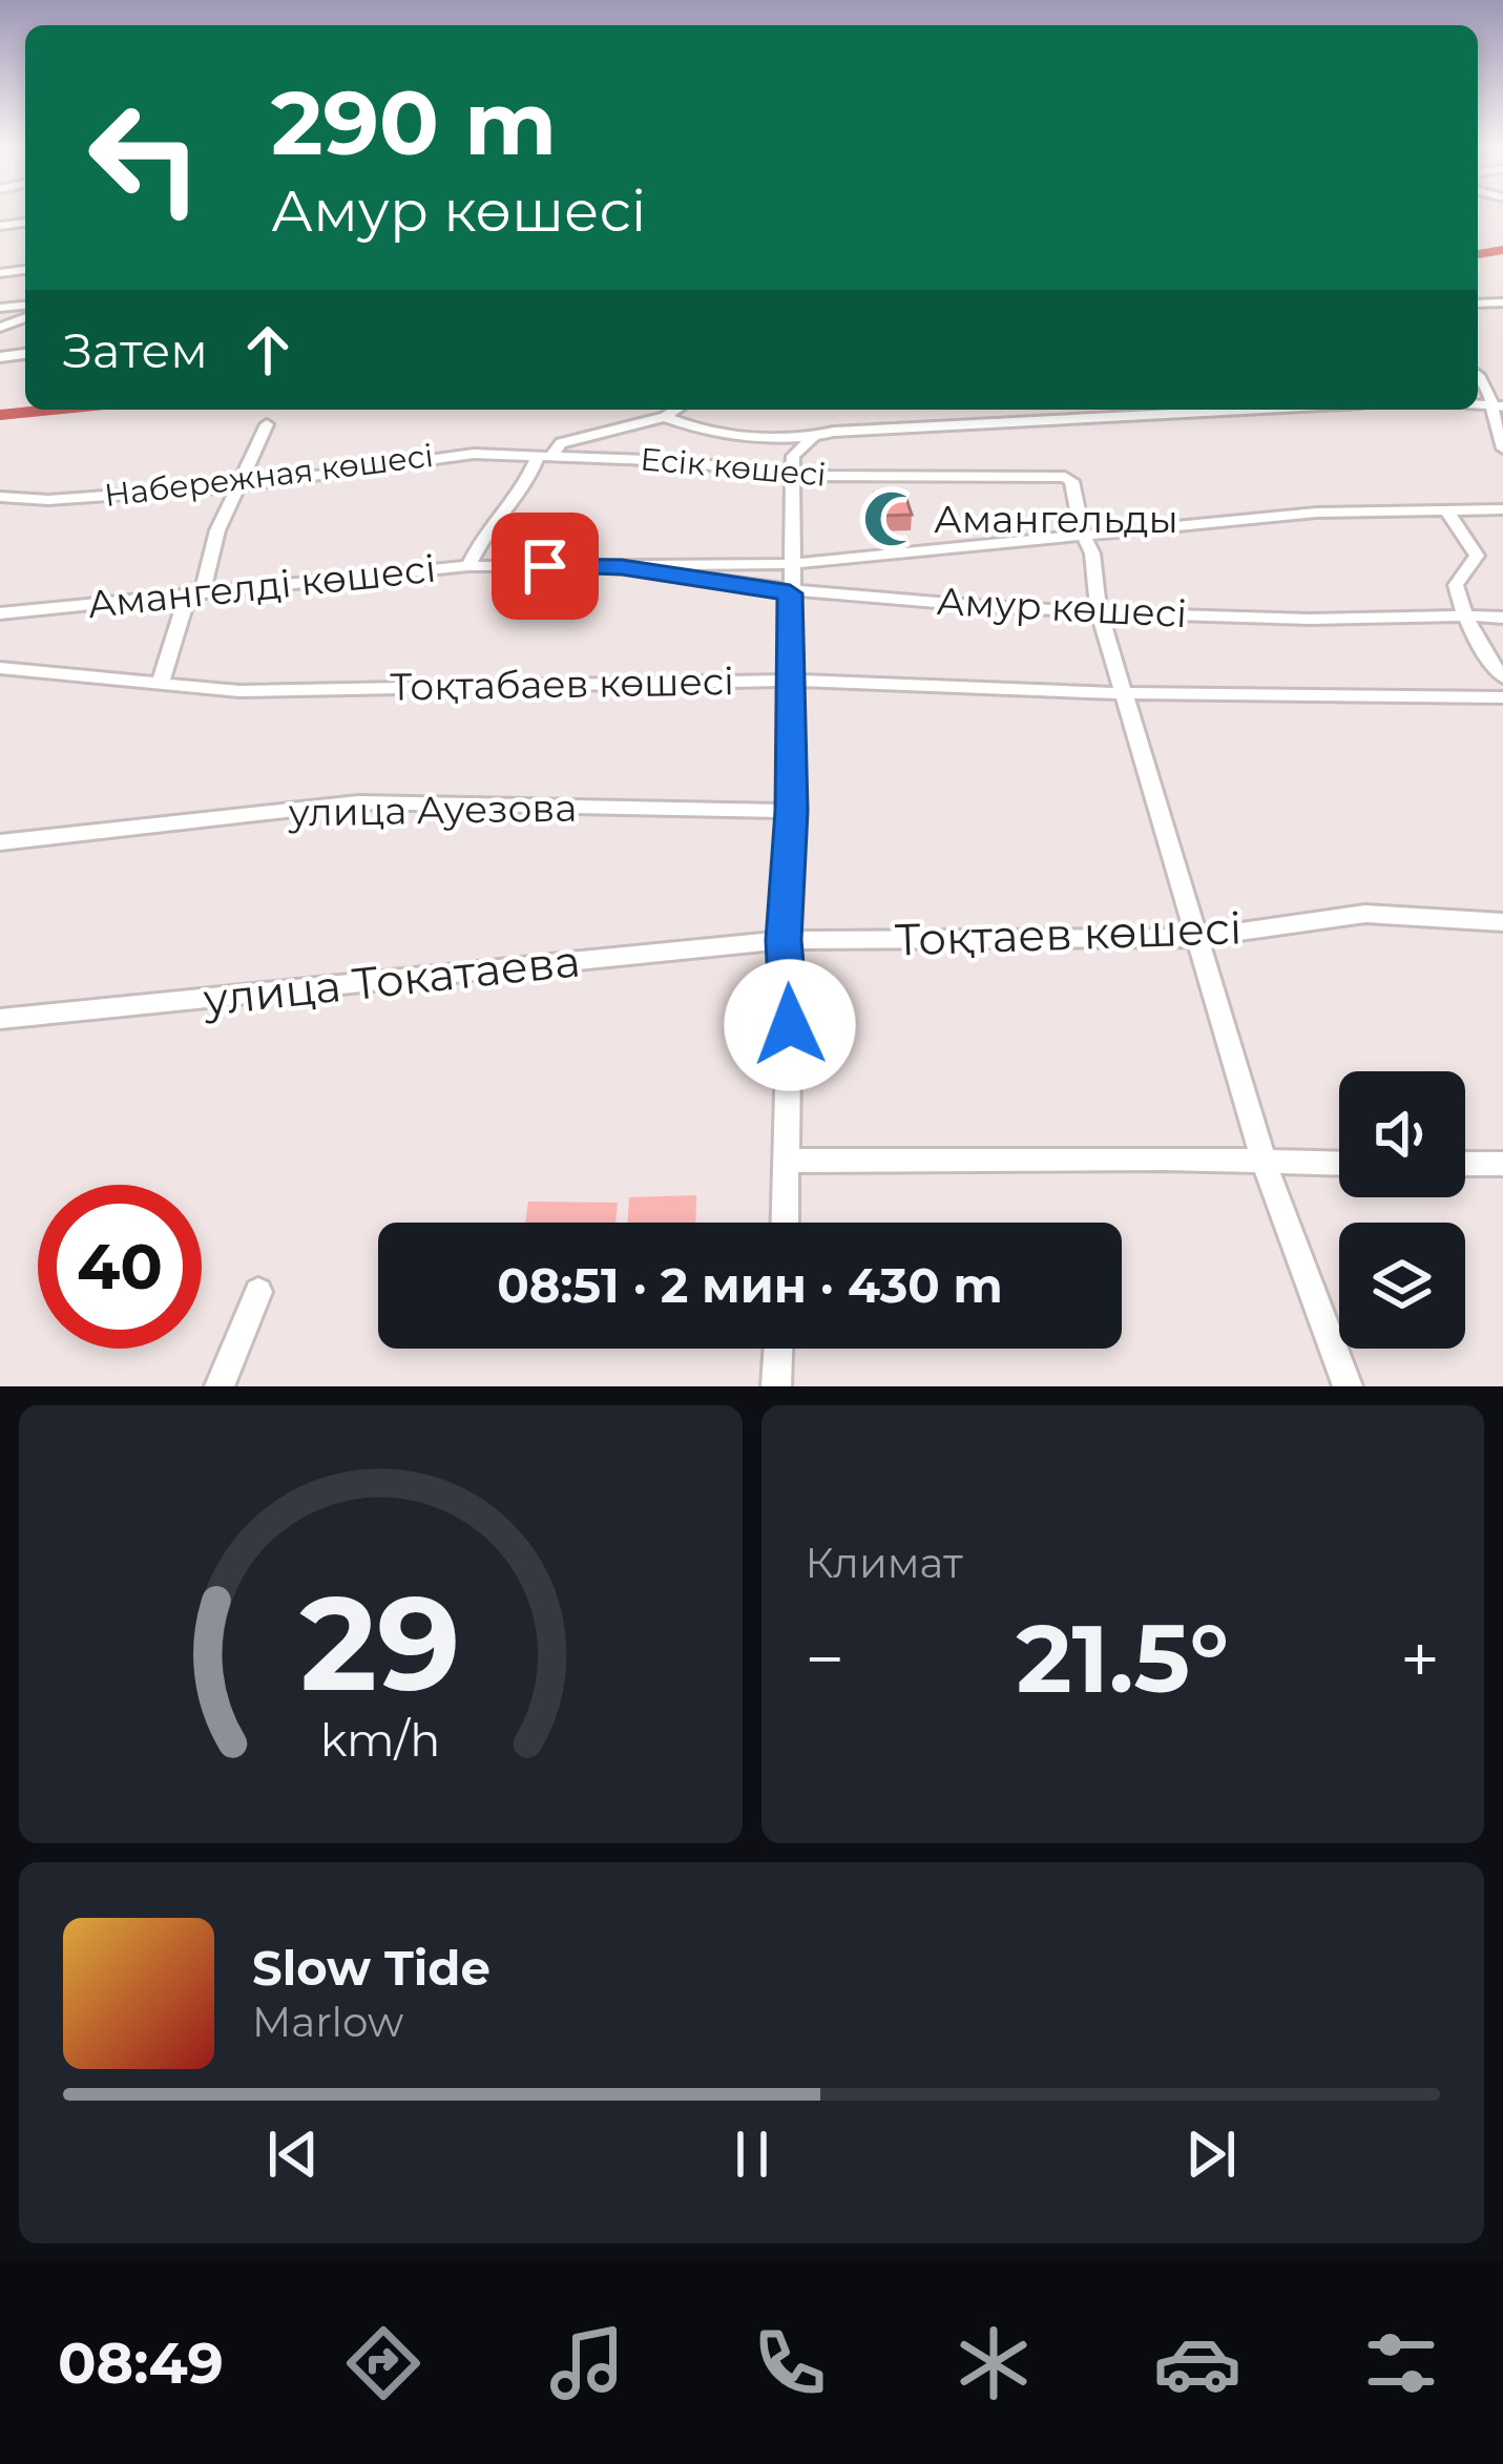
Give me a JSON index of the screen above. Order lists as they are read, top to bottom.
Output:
{
  "streets": {
    "street": [
      "Есік көшесі",
      "Набережная көшесі",
      "Амангелді көшесі",
      "Амур көшесі",
      "Тоқтабаев көшесі",
      "улица Ауезова",
      "Тоқтаев көшесі",
      "улица Токатаева"
    ]
  },
  "crossings": [
    ["Есік көшесі", "Набережная көшесі"],
    ["Есік көшесі", "Амангелді көшесі"],
    ["Амангелді көшесі", "Амур көшесі"],
    ["Тоқтаев көшесі", "улица Токатаева"]
  ],
  "places": {
    "mosque": ["Амангельды"]
  },
  "page": {
    "turn": ["290 m", "Амур көшесі"],
    "then": "Затем",
    "limit": "40",
    "trip": "08:51 · 2 мин · 430 m",
    "tile": "Климат",
    "heat": ["−", "21.5°", "+"],
    "song": ["Slow Tide", "Marlow"],
    "tabs": "08:49",
    "gauge": ["29", "km/h"]
  }
}
